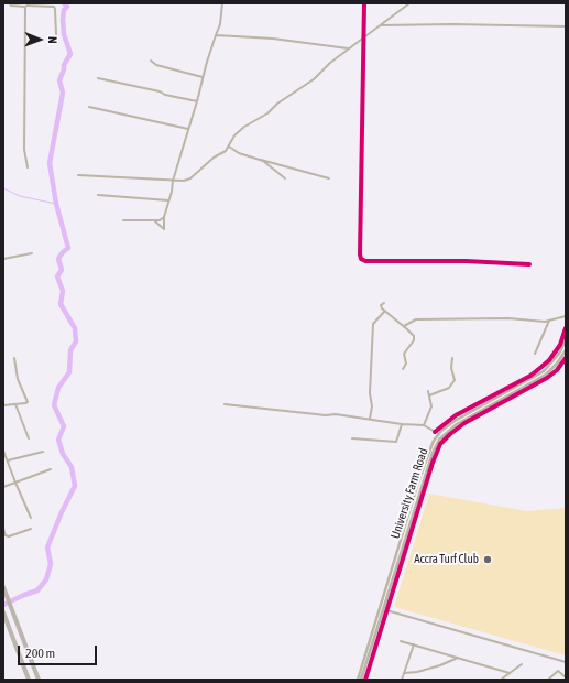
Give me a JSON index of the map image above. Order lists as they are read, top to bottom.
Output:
{
  "streets": {
    "street": ["University Farm Road"]
  },
  "places": ["Accra Turf Club"],
  "scale_bar": "200 m",
  "north": "right"
}
